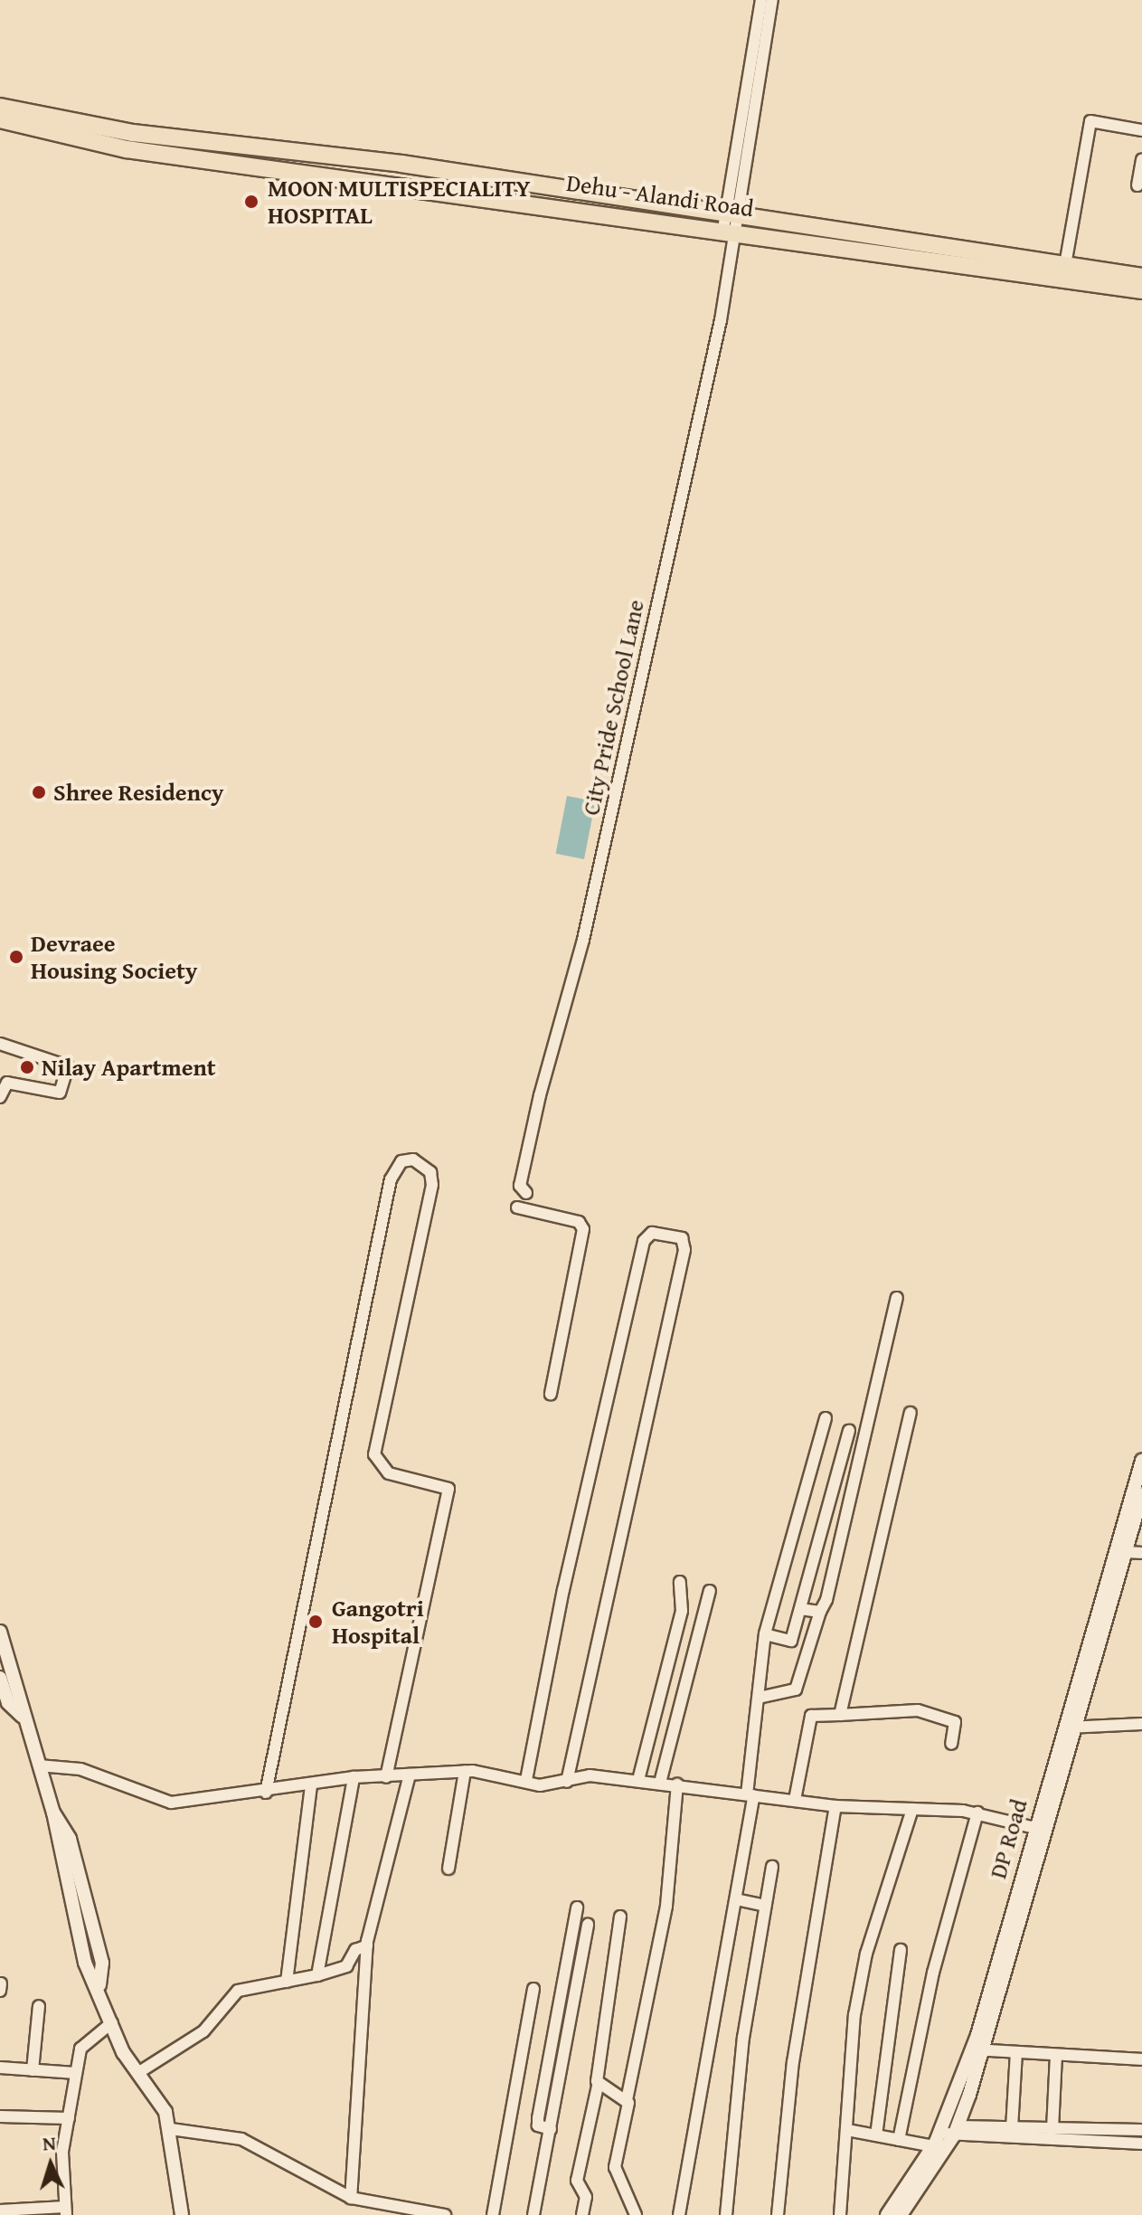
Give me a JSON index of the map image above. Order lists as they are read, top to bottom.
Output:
{
  "streets": {
    "main road": ["Dehu - Alandi Road"],
    "street": ["City Pride School Lane", "DP Road"]
  },
  "crossings": [
    ["Dehu - Alandi Road", "City Pride School Lane"]
  ],
  "places": [
    "MOON MULTISPECIALITY HOSPITAL",
    "Shree Residency",
    "Devraee Housing Society",
    "Nilay Apartment",
    "Gangotri Hospital"
  ],
  "north": "top"
}
